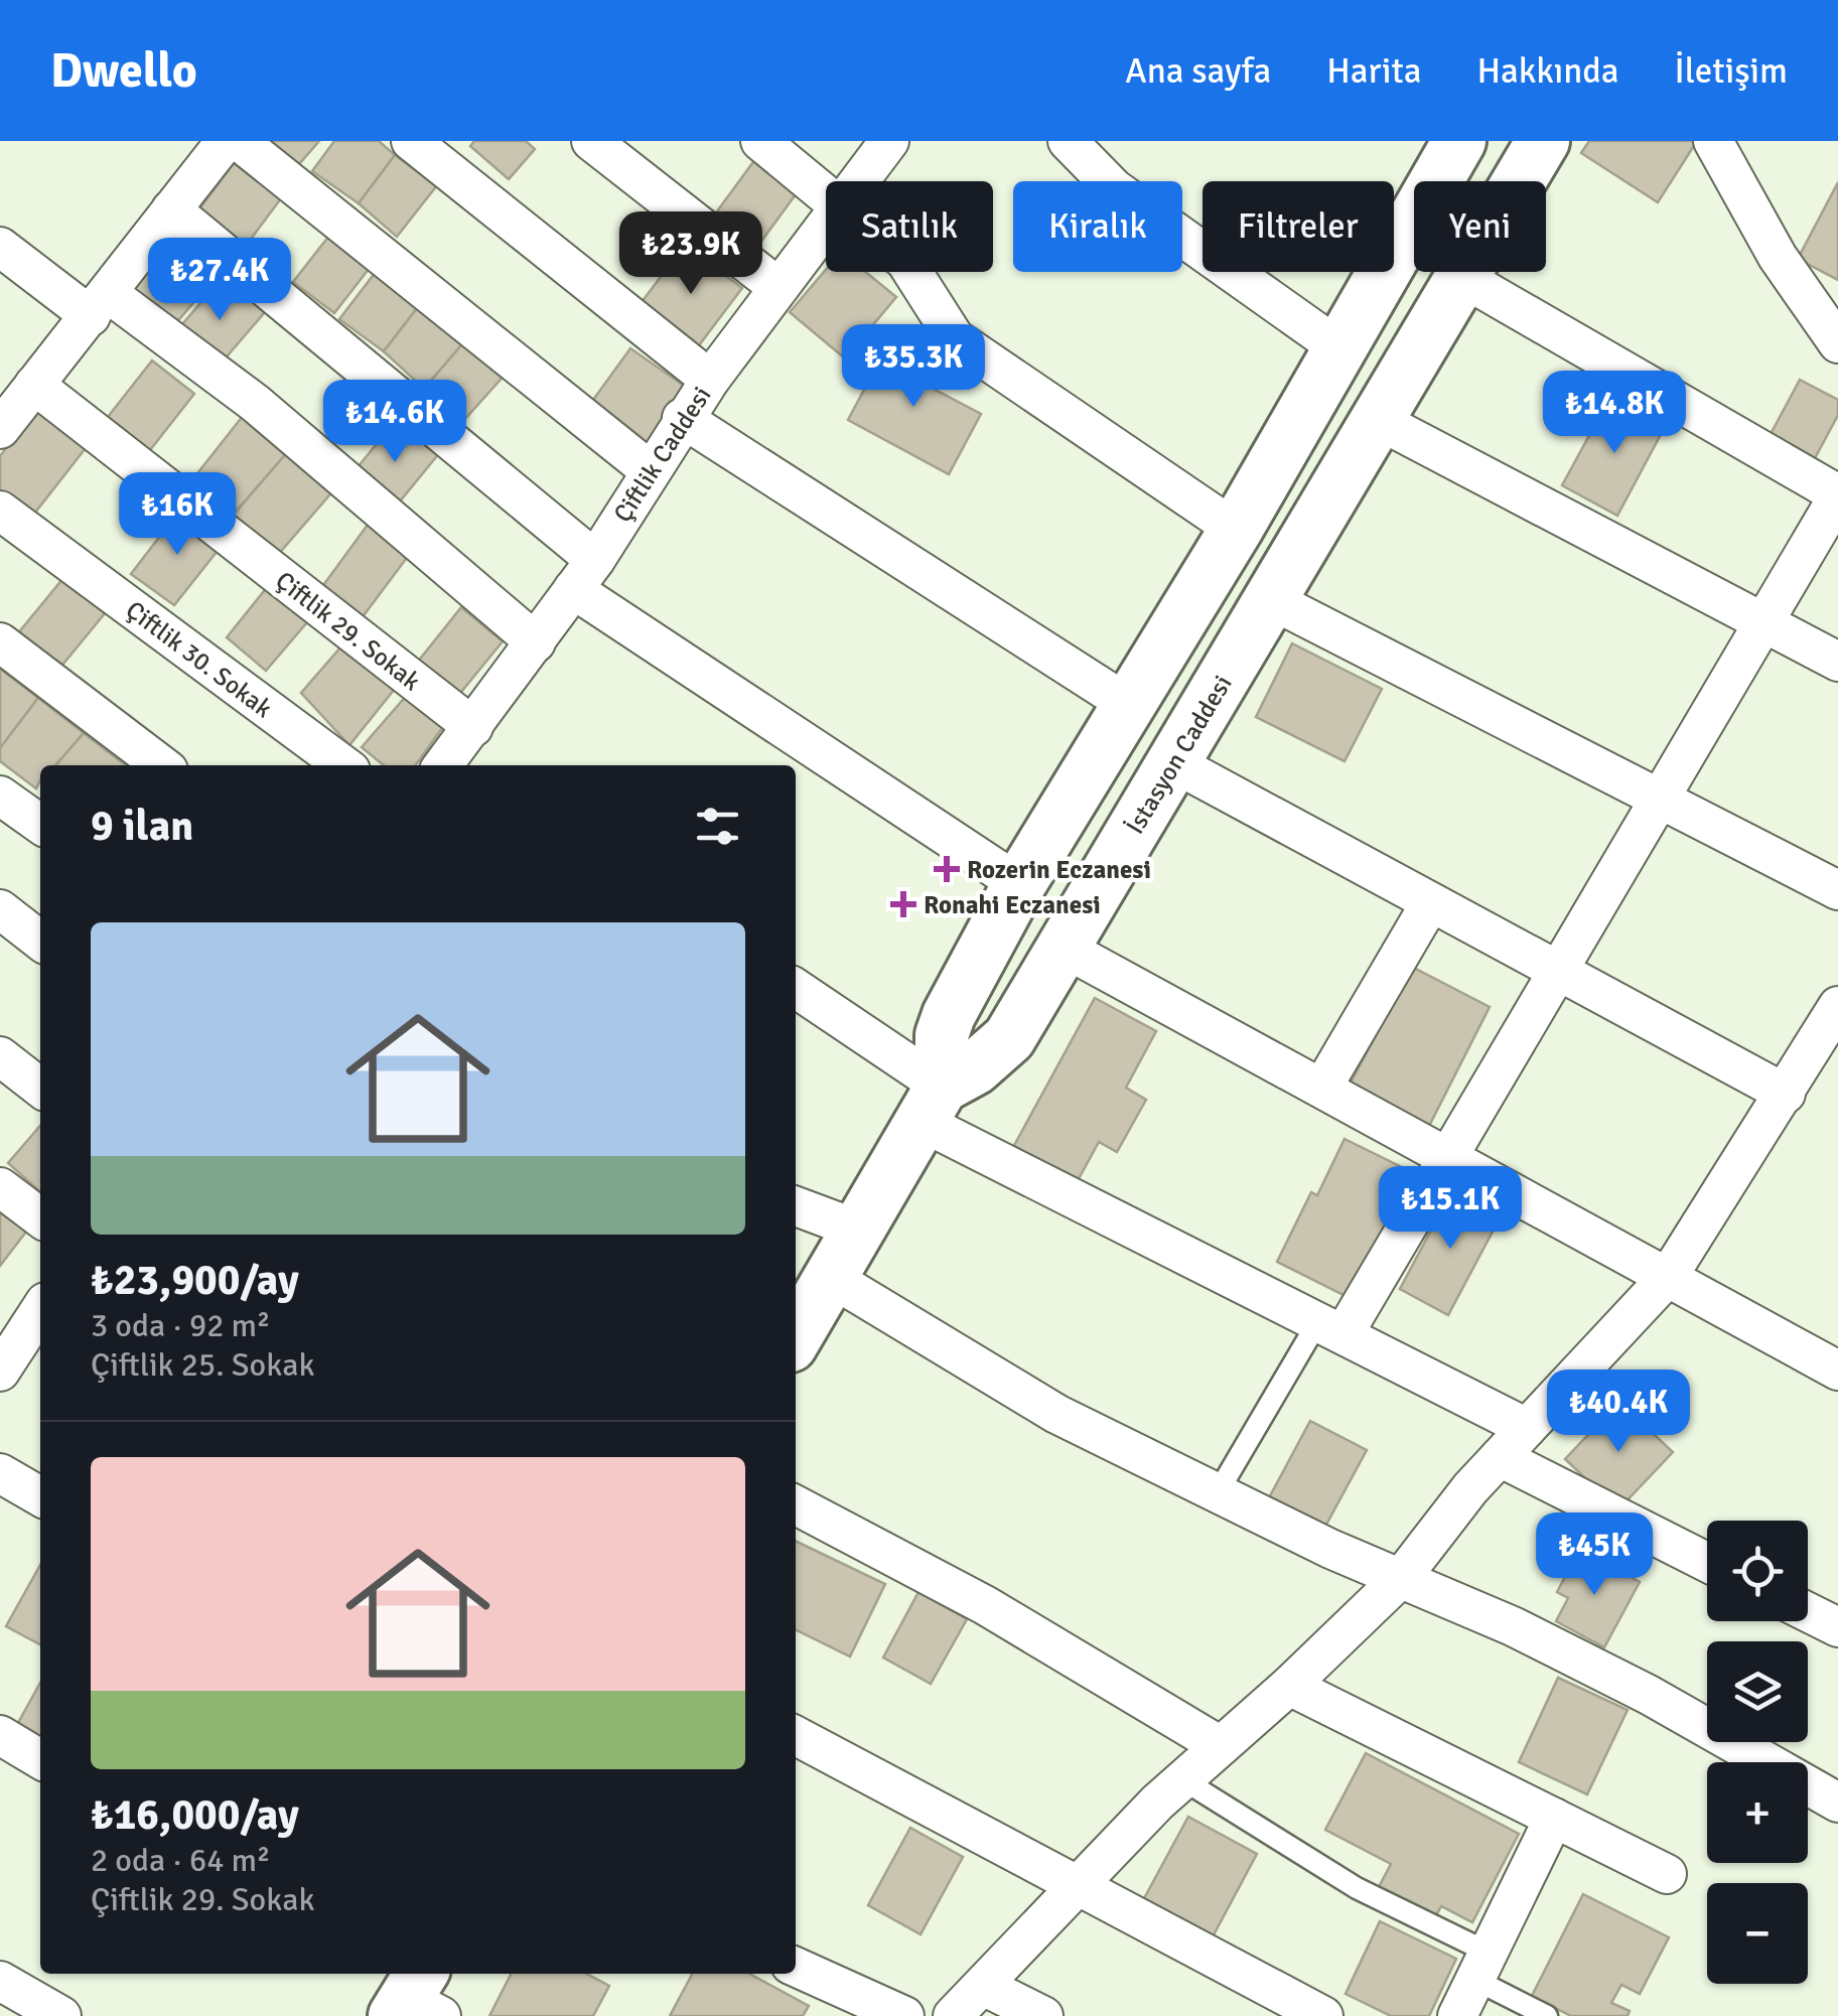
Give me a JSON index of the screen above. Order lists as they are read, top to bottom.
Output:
{
  "streets": {
    "main road": ["İstasyon Caddesi"],
    "street": ["Çiftlik Caddesi", "Çiftlik 29. Sokak", "Çiftlik 30. Sokak"]
  },
  "crossings": [
    ["Çiftlik Caddesi", "Çiftlik 29. Sokak"]
  ],
  "places": {
    "health": ["Rozerin Eczanesi", "Ronahi Eczanesi"]
  },
  "page": {
    "header": "Dwello",
    "nav": [
      "Ana sayfa",
      "Harita",
      "Hakkında",
      "İletişim"
    ],
    "chip": [
      "Satılık",
      "Kiralık",
      "Filtreler",
      "Yeni"
    ],
    "price": [
      "₺23.9K",
      "₺27.4K",
      "₺35.3K",
      "₺14.8K",
      "₺14.6K",
      "₺16K",
      "₺15.1K",
      "₺40.4K",
      "₺45K"
    ],
    "heading": "9 ilan",
    "list": [
      {
        "name": "₺23,900/ay",
        "note": "3 oda · 92 m² · Çiftlik 25. Sokak"
      },
      {
        "name": "₺16,000/ay",
        "note": "2 oda · 64 m² · Çiftlik 29. Sokak"
      }
    ],
    "map_buttons": ["+", "−"]
  }
}
